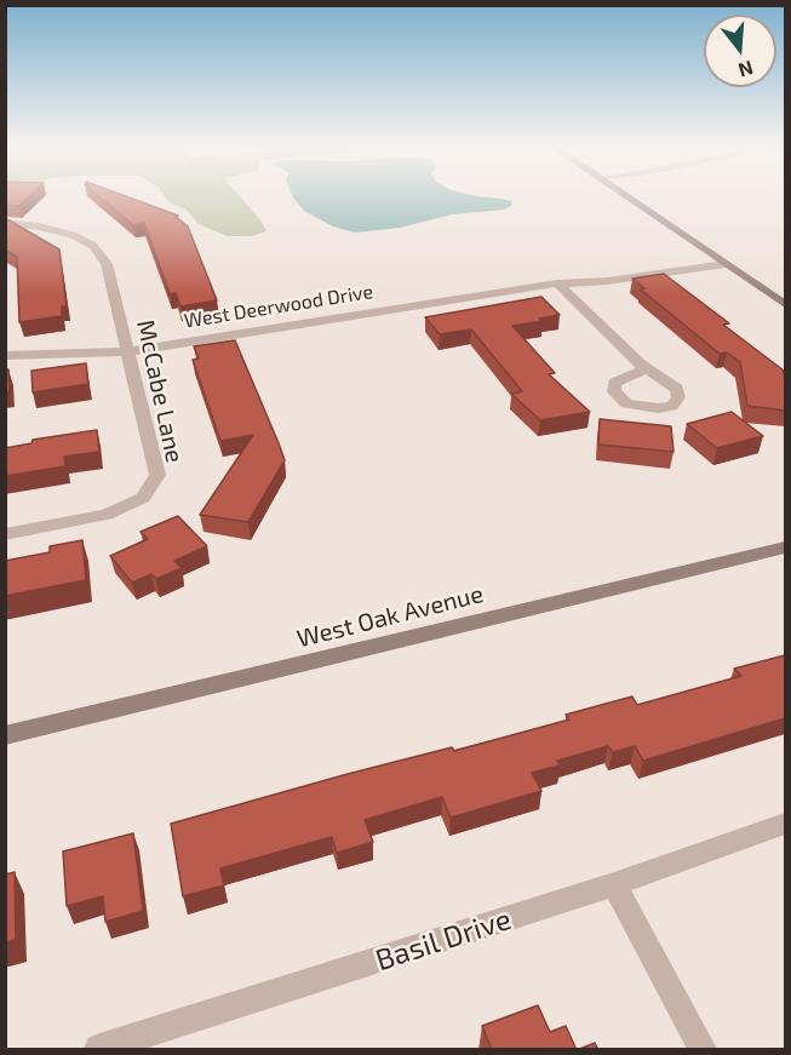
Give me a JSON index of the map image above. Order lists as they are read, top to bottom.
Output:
{
  "streets": {
    "street": [
      "West Deerwood Drive",
      "McCabe Lane",
      "West Oak Avenue",
      "Basil Drive"
    ]
  },
  "crossings": [
    ["West Deerwood Drive", "McCabe Lane"]
  ],
  "north": "bottom"
}
